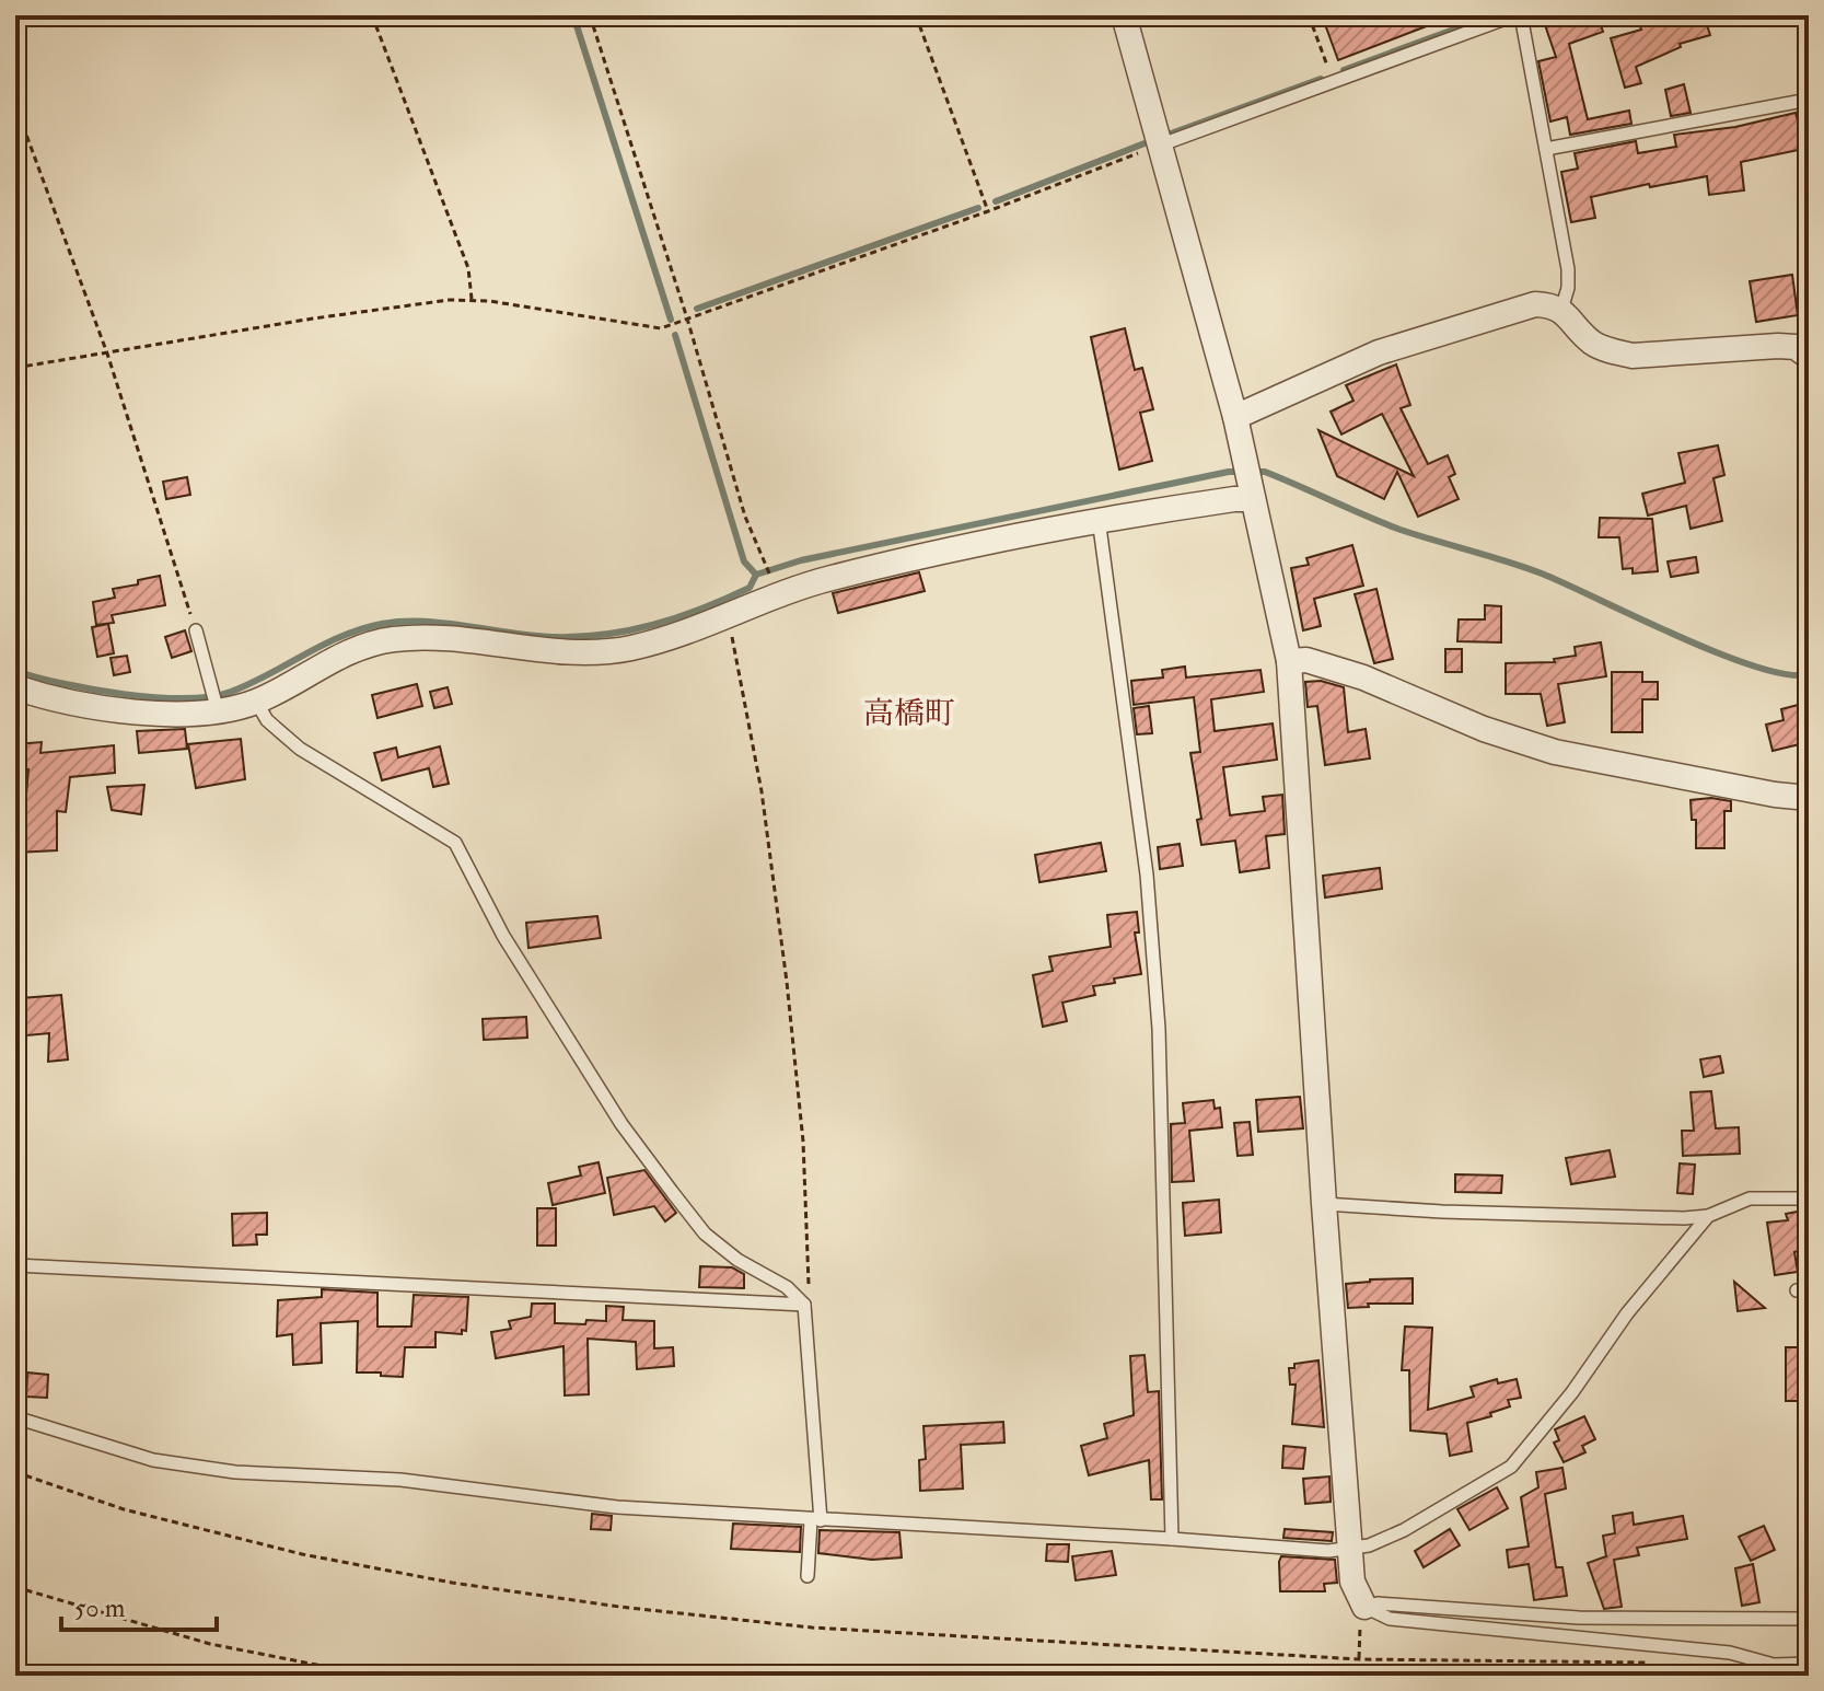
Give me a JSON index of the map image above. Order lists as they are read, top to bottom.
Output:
{
  "districts": ["高橋町"],
  "scale_bar": "50 m"
}
